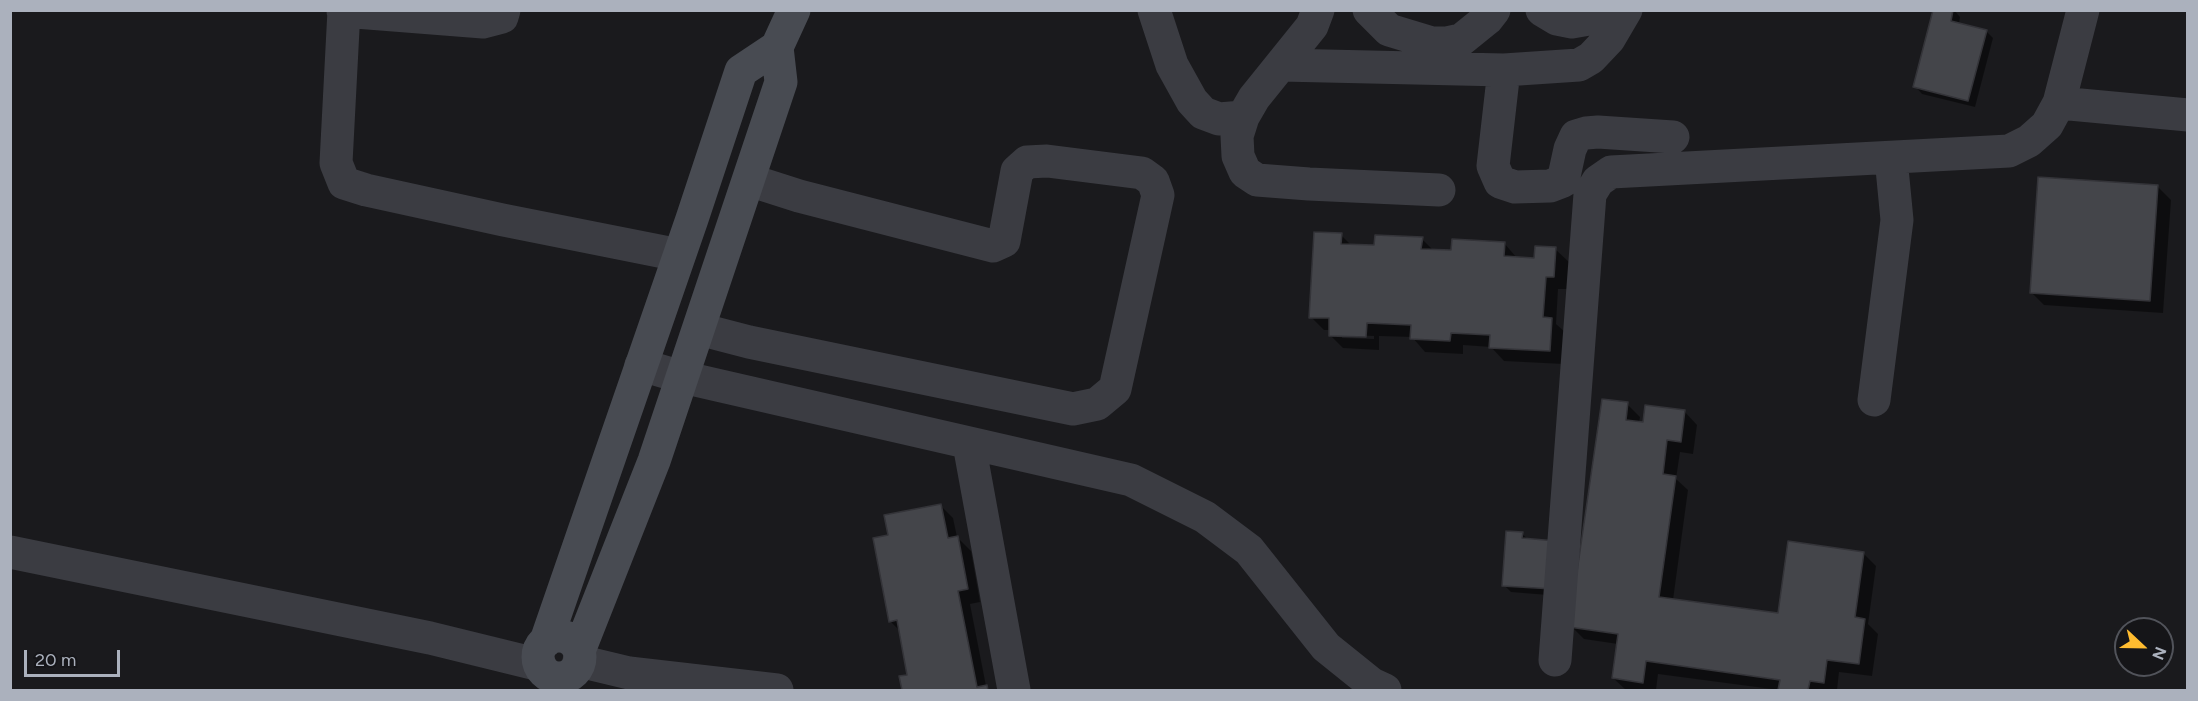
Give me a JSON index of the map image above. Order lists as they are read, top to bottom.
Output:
{
  "scale_bar": "20 m",
  "north": "right"
}
